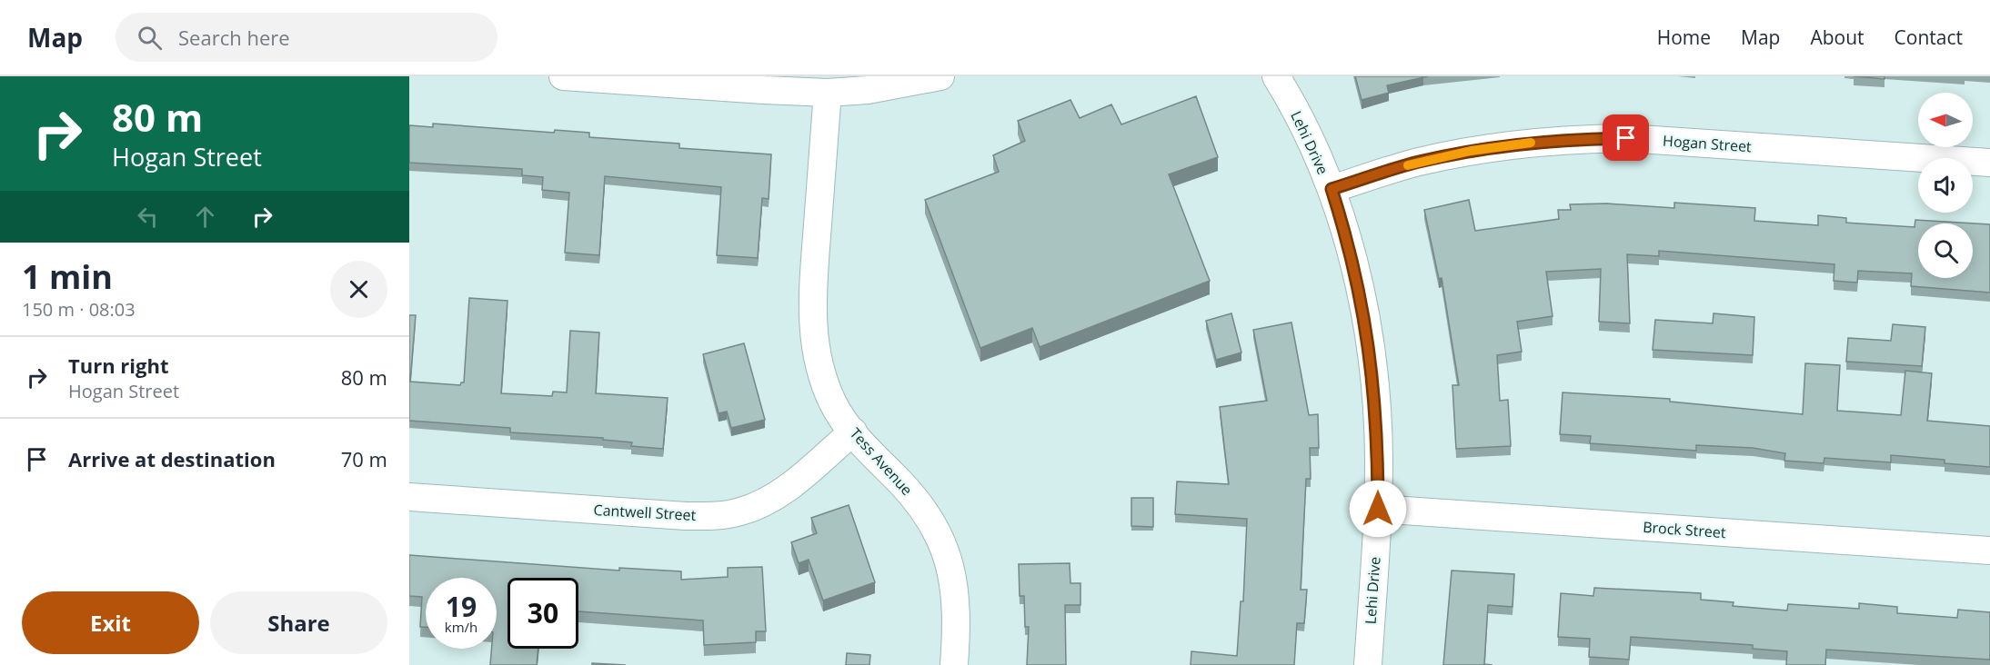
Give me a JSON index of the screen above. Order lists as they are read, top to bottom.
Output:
{
  "streets": {
    "street": [
      "Lehi Drive",
      "Hogan Street",
      "Tess Avenue",
      "Cantwell Street",
      "Brock Street"
    ]
  },
  "crossings": [
    ["Lehi Drive", "Hogan Street"],
    ["Lehi Drive", "Brock Street"],
    ["Tess Avenue", "Cantwell Street"]
  ],
  "north": "left",
  "page": {
    "header": "Map",
    "search": "Search here",
    "nav": [
      "Home",
      "Map",
      "About",
      "Contact"
    ],
    "turn": ["80 m", "Hogan Street"],
    "heading": ["1 min", "150 m · 08:03"],
    "list": [
      {
        "name": "Turn right",
        "note": "Hogan Street",
        "value": "80 m"
      },
      {
        "name": "Arrive at destination",
        "value": "70 m"
      }
    ],
    "speed": "19 km/h",
    "limit": "30",
    "buttons": ["Exit", "Share"]
  }
}
